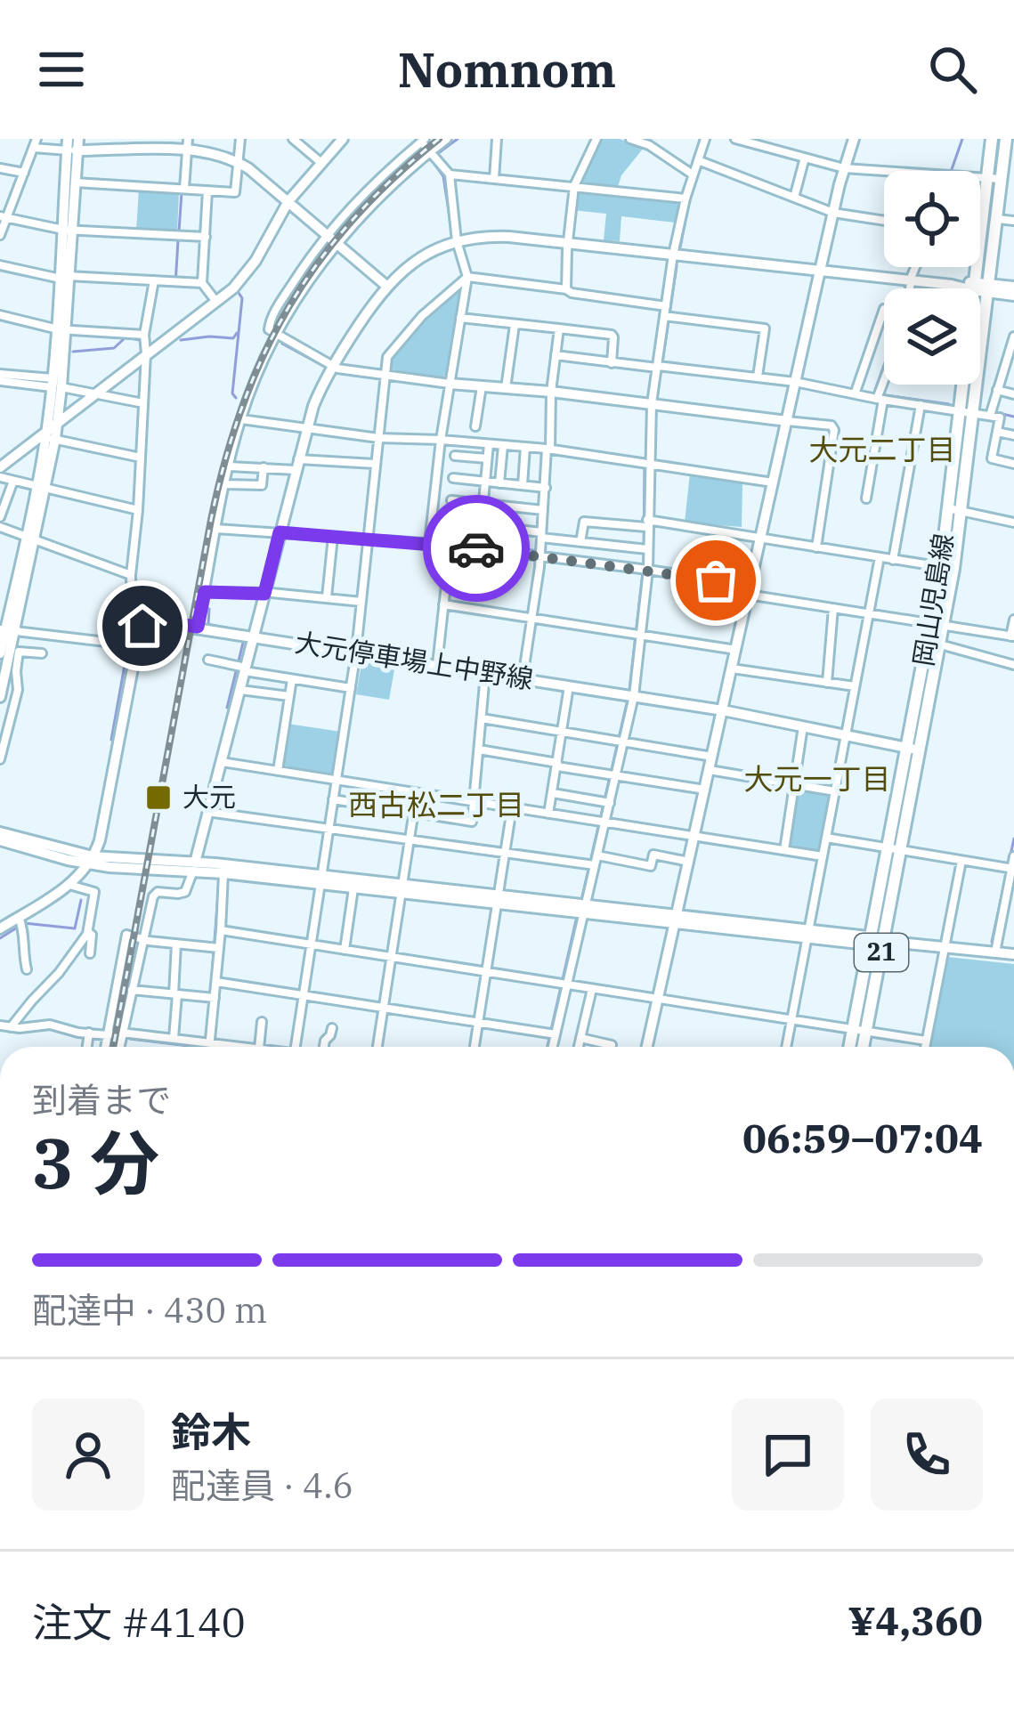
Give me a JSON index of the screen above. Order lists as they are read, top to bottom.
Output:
{
  "streets": {
    "main road": ["岡山児島線", "21"],
    "street": ["大元停車場上中野線"]
  },
  "crossings": [
    ["岡山児島線", "大元停車場上中野線"]
  ],
  "districts": ["大元二丁目", "大元一丁目", "西古松二丁目"],
  "places": {
    "transit": ["大元"]
  },
  "page": {
    "header": "Nomnom",
    "heading": ["3 分", "到着まで", "06:59–07:04"],
    "panel": [
      "鈴木",
      "配達員 · 4.6",
      "注文 #4140",
      "¥4,360"
    ],
    "bar": "配達中 · 430 m"
  }
}
